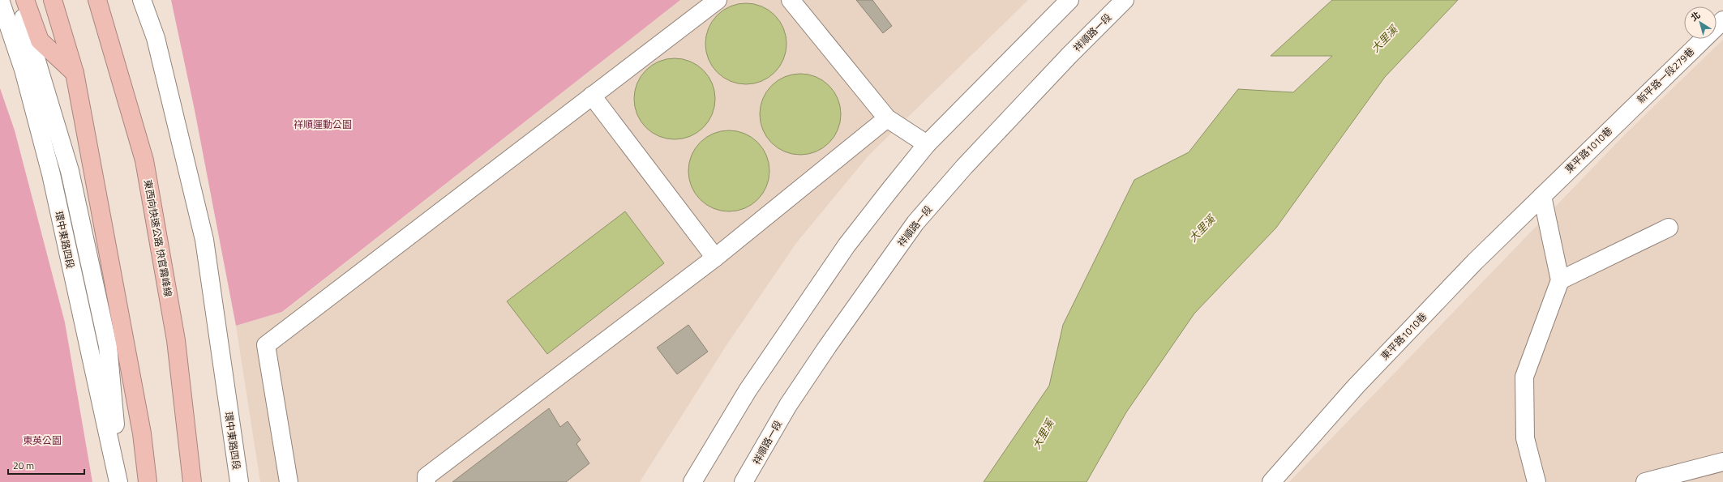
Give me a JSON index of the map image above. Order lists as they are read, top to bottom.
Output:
{
  "streets": {
    "highway": ["東西向快速公路 快官霧峰線"],
    "street": [
      "祥順路一段",
      "新平路一段279巷",
      "東平路1010巷",
      "環中東路四段"
    ]
  },
  "crossings": [
    ["新平路一段279巷", "東平路1010巷"]
  ],
  "water": ["大里溪"],
  "parks": ["祥順運動公園", "東英公園"],
  "scale_bar": "20 m",
  "north": "top left"
}
